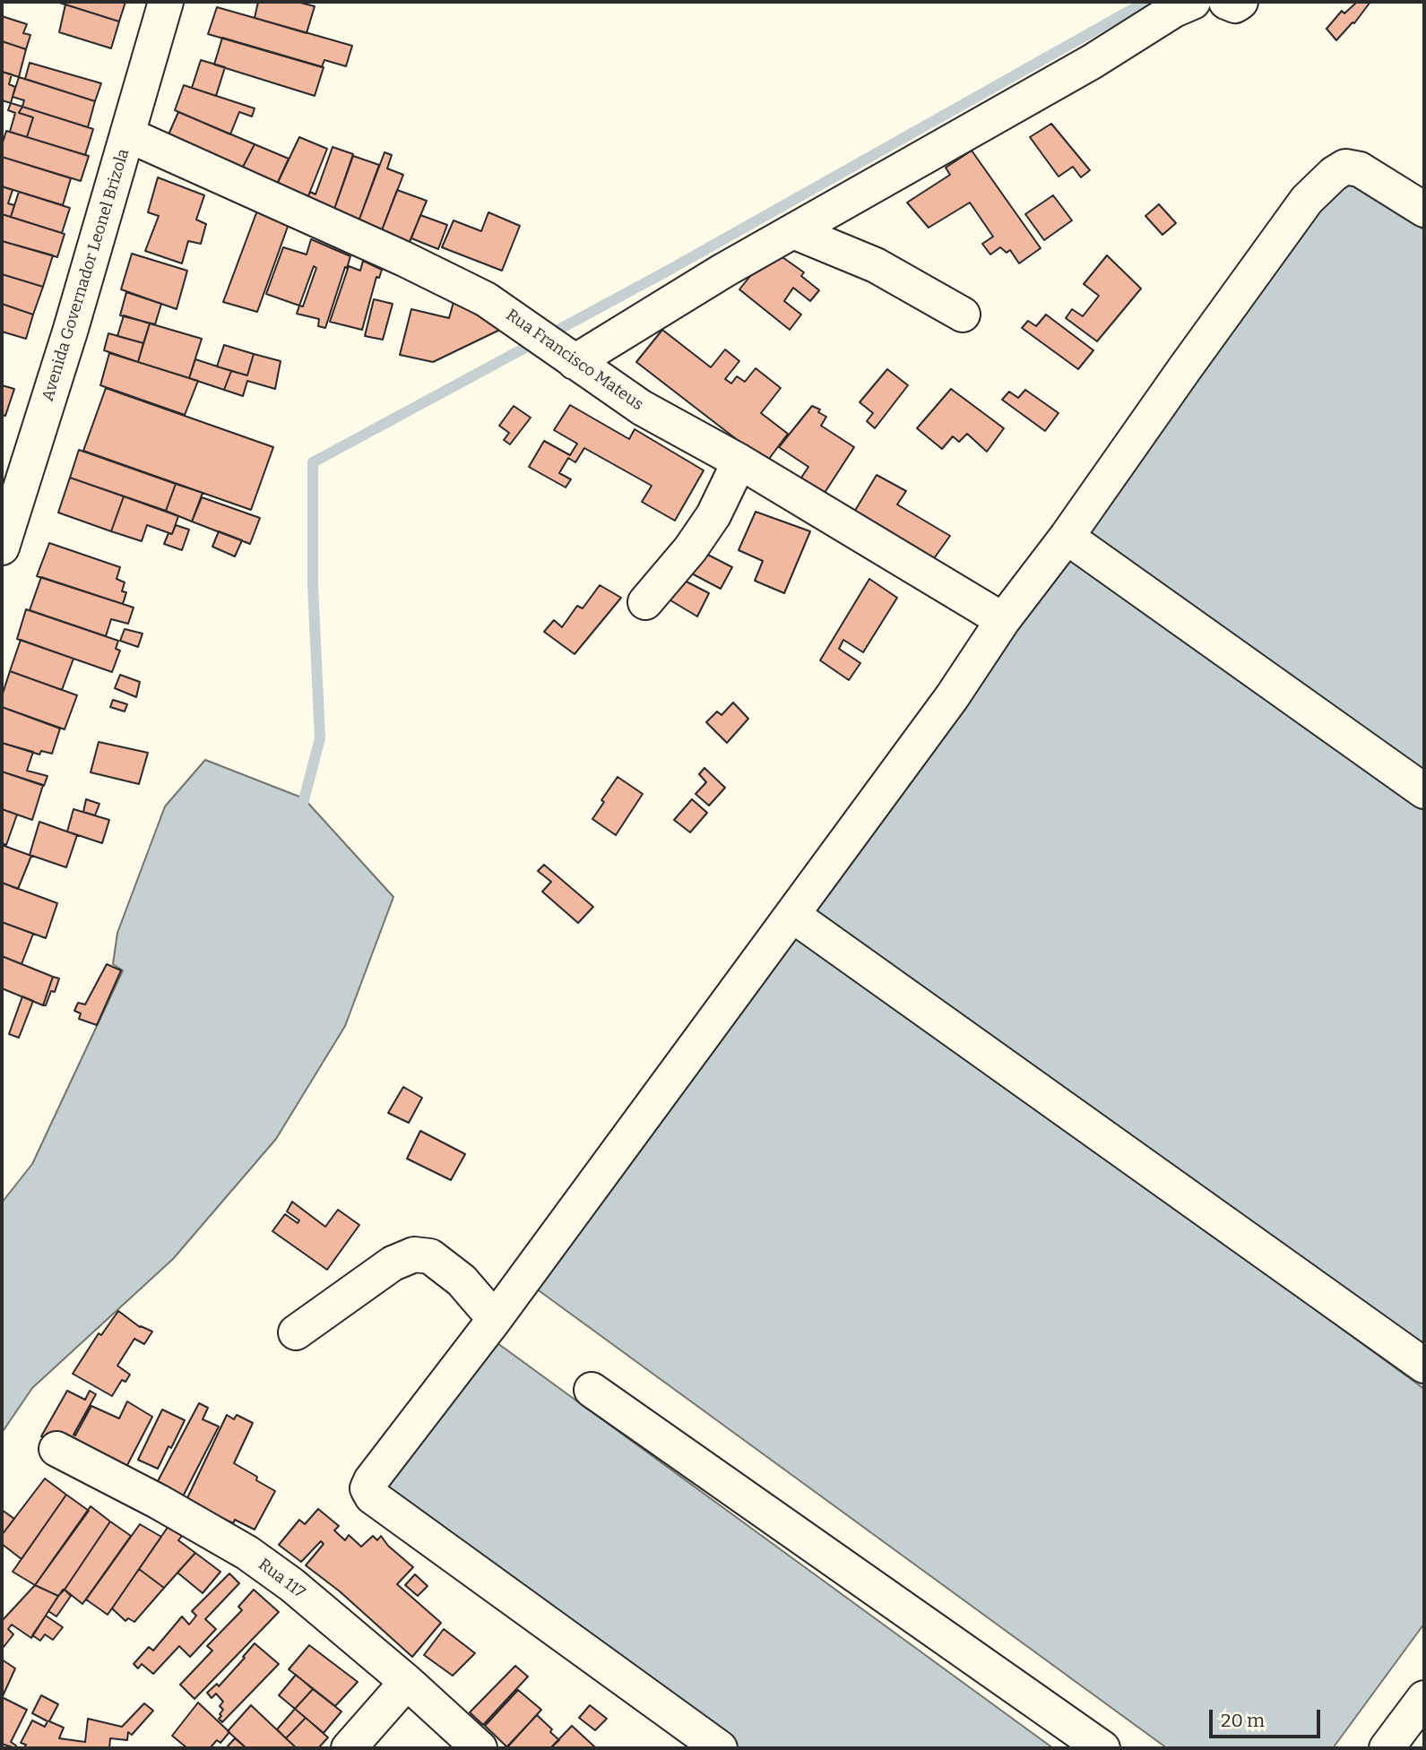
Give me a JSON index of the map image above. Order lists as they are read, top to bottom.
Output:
{
  "streets": {
    "street": ["Avenida Governador Leonel Brizola", "Rua Francisco Mateus", "Rua 117"]
  },
  "crossings": [
    ["Avenida Governador Leonel Brizola", "Rua Francisco Mateus"]
  ],
  "scale_bar": "20 m"
}
